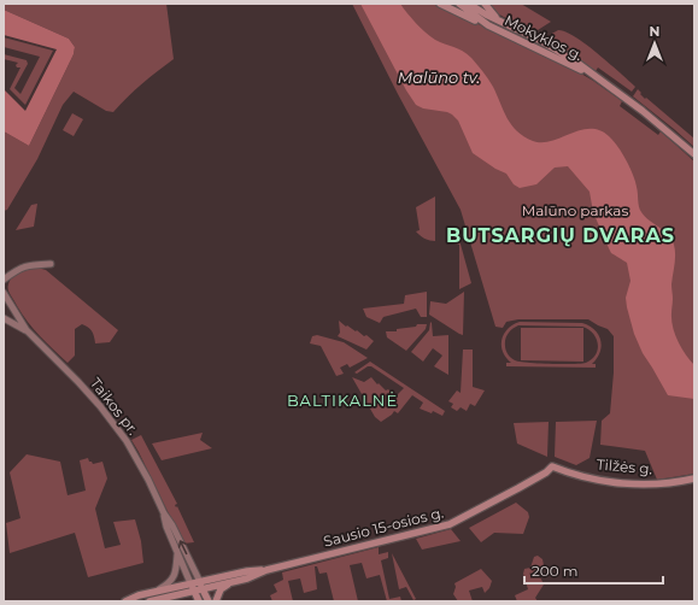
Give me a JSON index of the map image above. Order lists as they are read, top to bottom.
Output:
{
  "streets": {
    "main road": [
      "Mokyklos g.",
      "Taikos pr.",
      "Tilžės g.",
      "Sausio 15-osios g."
    ]
  },
  "crossings": [
    ["Taikos pr.", "Sausio 15-osios g."],
    ["Tilžės g.", "Sausio 15-osios g."]
  ],
  "districts": ["BUTSARGIŲ DVARAS", "BALTIKALNĖ"],
  "water": ["Malūno tv."],
  "parks": ["Malūno parkas"],
  "scale_bar": "200 m",
  "north": "top"
}
